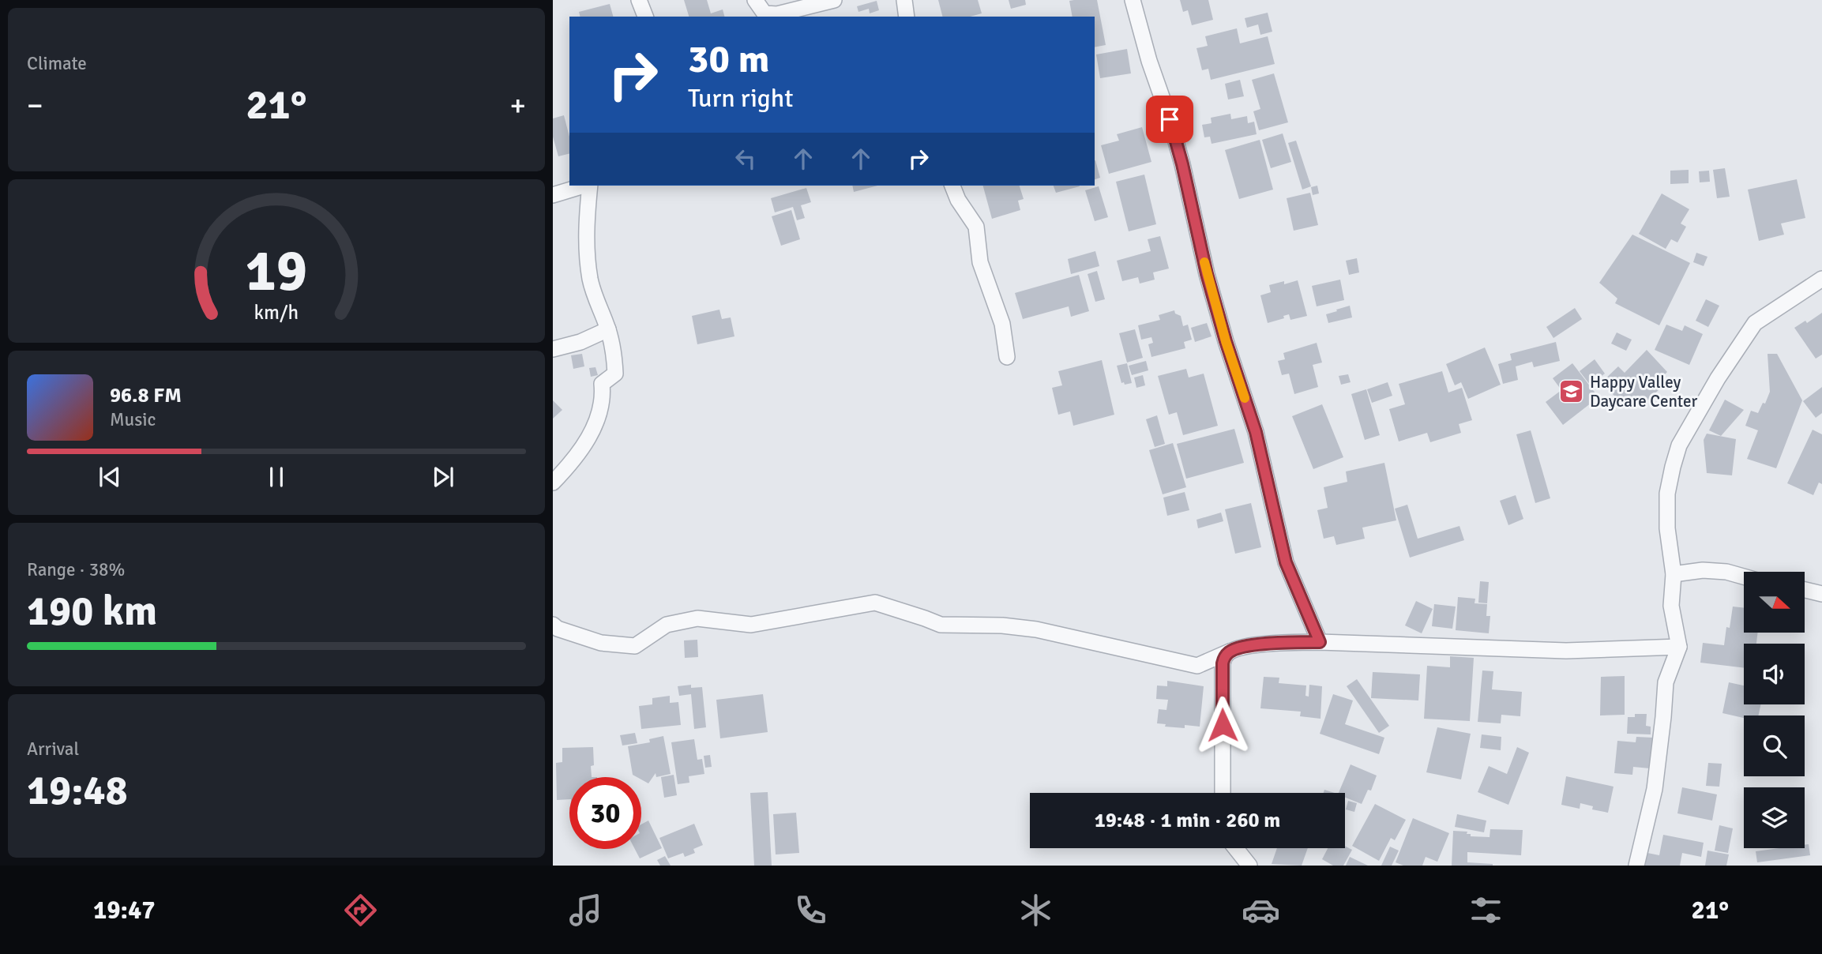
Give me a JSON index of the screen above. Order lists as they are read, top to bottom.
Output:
{
  "places": {
    "school or university": ["Happy Valley Daycare Center"]
  },
  "north": "right",
  "page": {
    "tile": [
      "Climate",
      ["Range · 38%", "190 km"],
      ["Arrival", "19:48"]
    ],
    "turn": ["30 m", "Turn right"],
    "heat": ["−", "21°", "+"],
    "song": ["96.8 FM", "Music"],
    "limit": "30",
    "trip": "19:48 · 1 min · 260 m",
    "tabs": ["19:47", "21°"],
    "gauge": ["19", "km/h"]
  }
}
